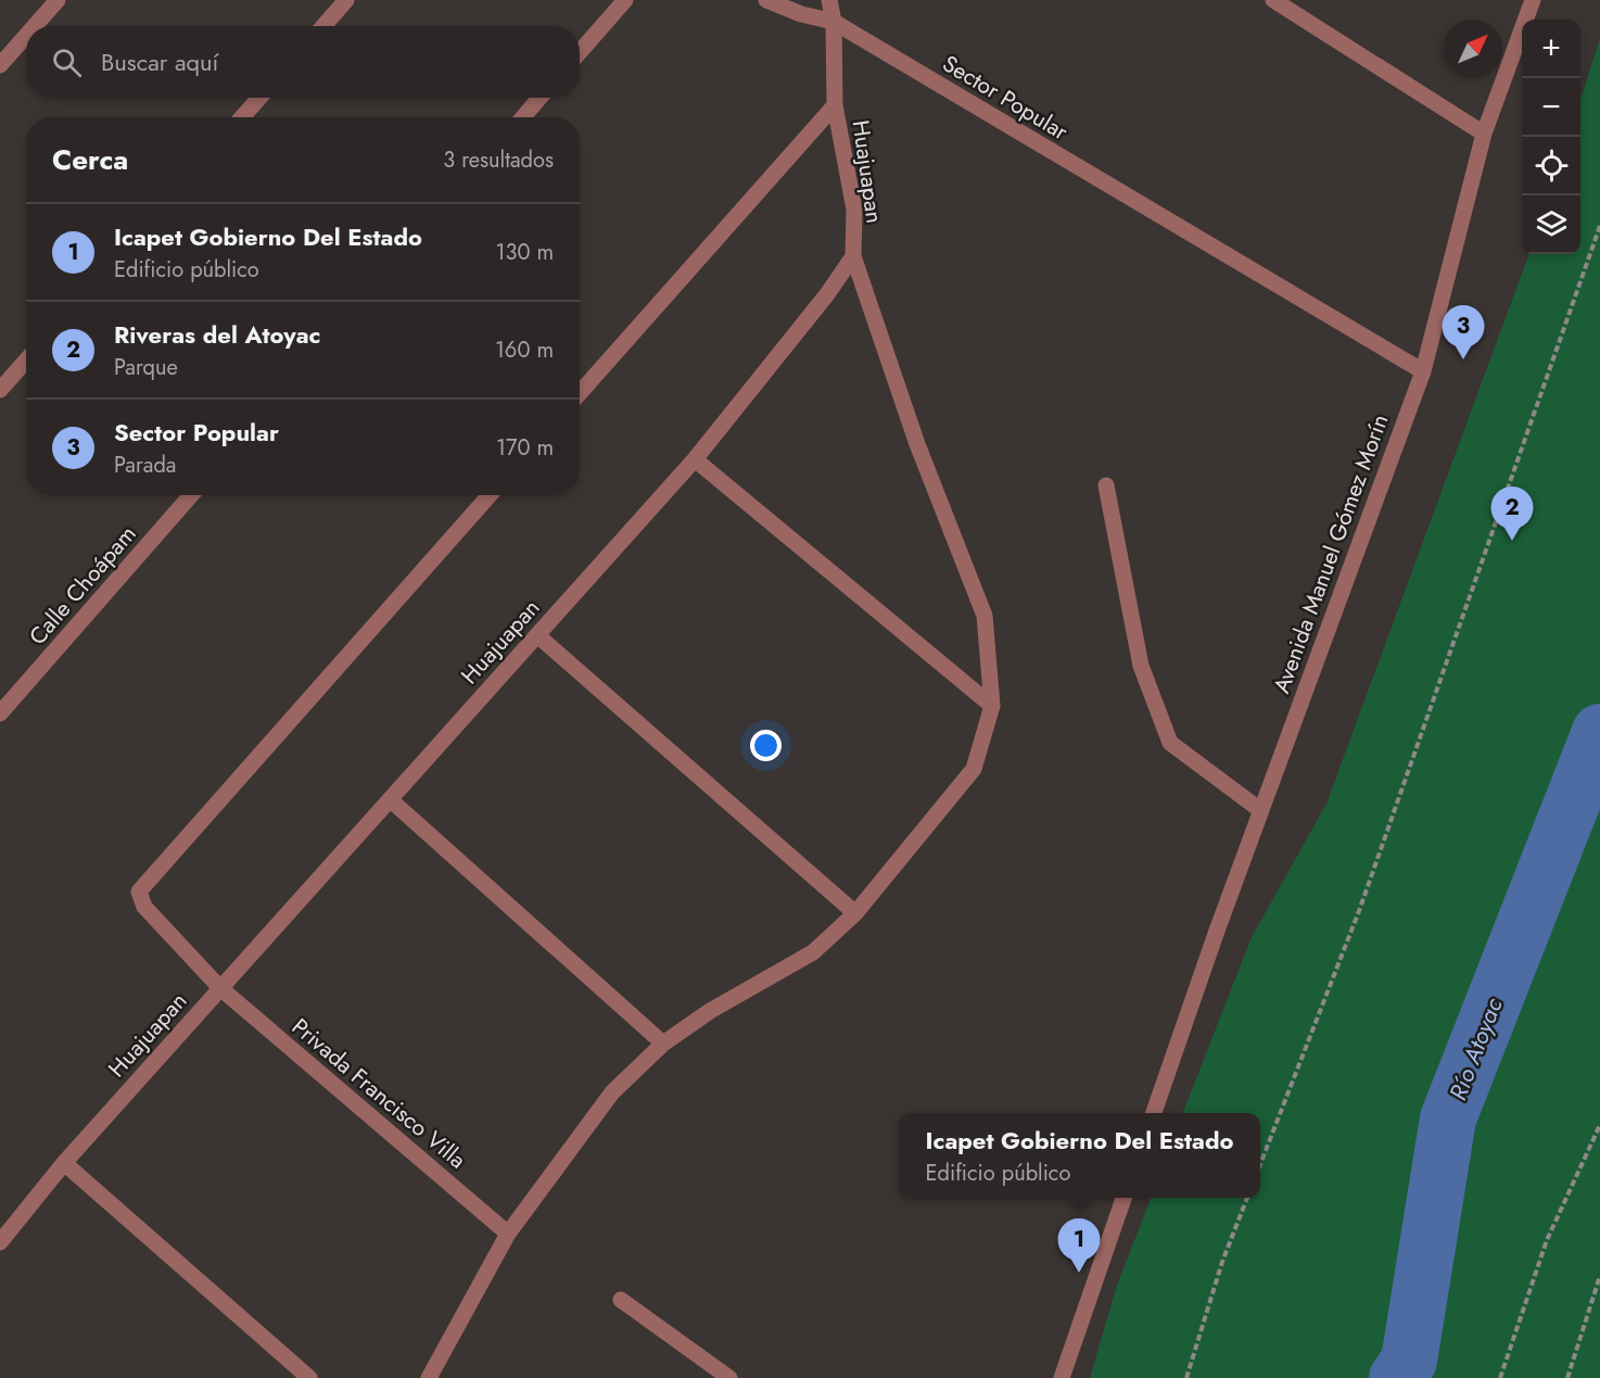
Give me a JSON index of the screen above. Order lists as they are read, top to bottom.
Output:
{
  "streets": {
    "street": [
      "Sector Popular",
      "Huajuapan",
      "Avenida Manuel Gómez Morín",
      "Calle Choápam",
      "Privada Francisco Villa"
    ]
  },
  "crossings": [
    ["Sector Popular", "Huajuapan"],
    ["Sector Popular", "Avenida Manuel Gómez Morín"],
    ["Huajuapan", "Privada Francisco Villa"]
  ],
  "water": ["Río Atoyac"],
  "north": "top right",
  "page": {
    "map_buttons": ["+", "−"],
    "search": "Buscar aquí",
    "heading": ["Cerca", "3 resultados"],
    "list": [
      {
        "mark": "1",
        "name": "Icapet Gobierno Del Estado",
        "note": "Edificio público",
        "value": "130 m"
      },
      {
        "mark": "2",
        "name": "Riveras del Atoyac",
        "note": "Parque",
        "value": "160 m"
      },
      {
        "mark": "3",
        "name": "Sector Popular",
        "note": "Parada",
        "value": "170 m"
      }
    ],
    "pins": ["3", "2", "1"],
    "popup": ["Icapet Gobierno Del Estado", "Edificio público"]
  }
}
